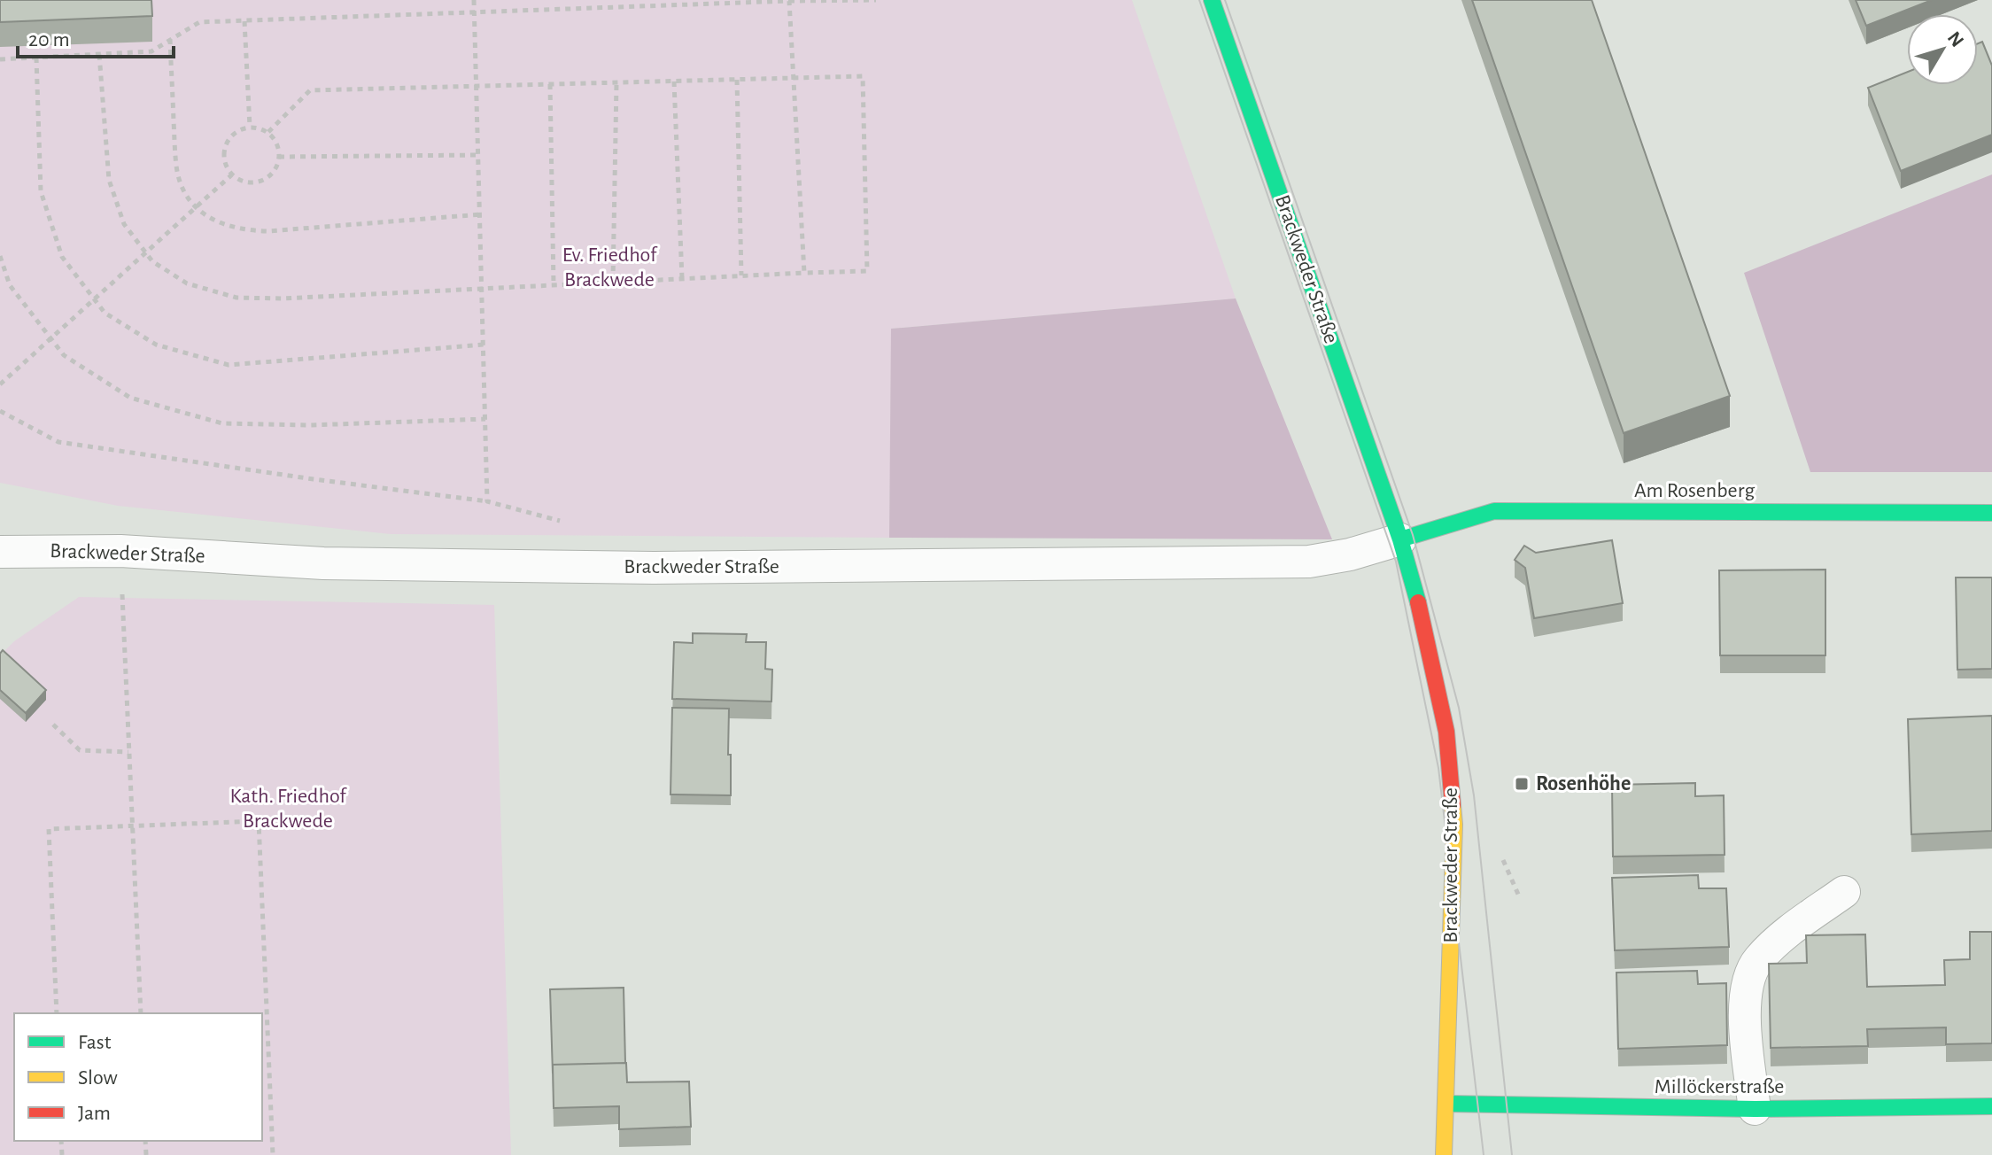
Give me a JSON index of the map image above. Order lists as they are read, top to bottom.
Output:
{
  "streets": {
    "street": ["Brackweder Straße", "Am Rosenberg", "Millöckerstraße"]
  },
  "crossings": [
    ["Brackweder Straße", "Am Rosenberg"],
    ["Brackweder Straße", "Millöckerstraße"]
  ],
  "parks": ["Ev. Friedhof Brackwede", "Kath. Friedhof Brackwede"],
  "places": {
    "transit": ["Rosenhöhe"]
  },
  "legend": ["Fast", "Slow", "Jam"],
  "scale_bar": "20 m",
  "north": "top right"
}
